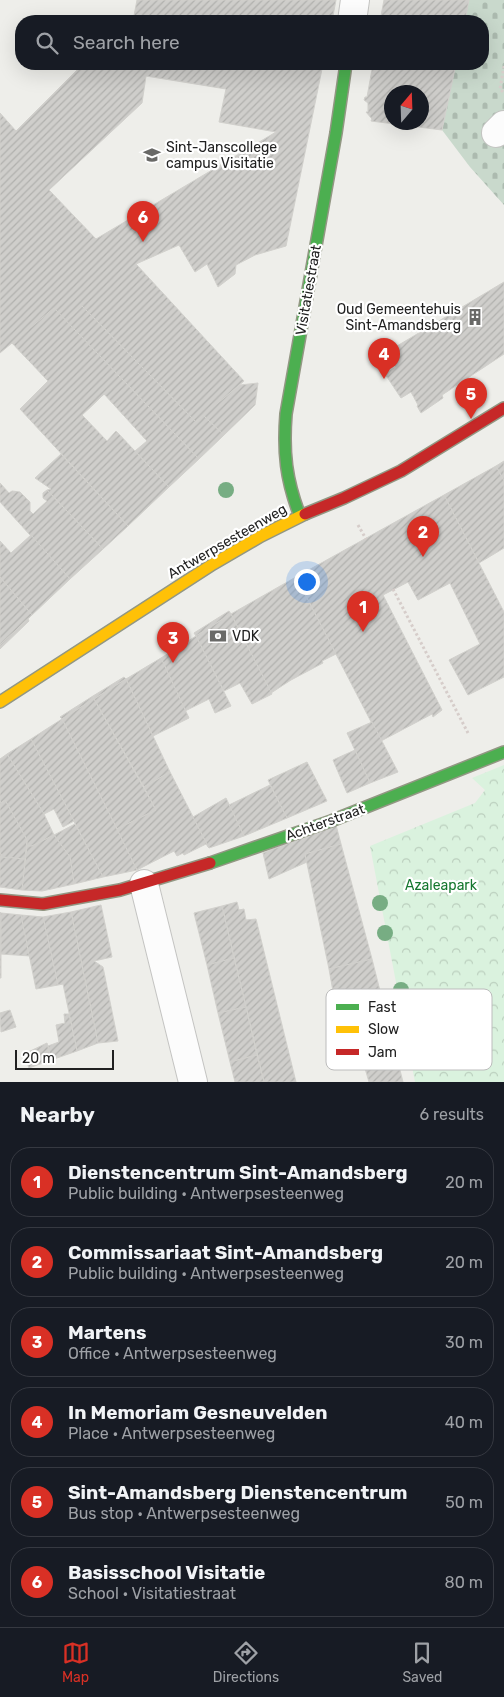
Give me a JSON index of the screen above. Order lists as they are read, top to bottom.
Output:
{
  "streets": {
    "street": ["Visitatiestraat", "Antwerpsesteenweg", "Achterstraat"]
  },
  "crossings": [
    ["Visitatiestraat", "Antwerpsesteenweg"]
  ],
  "parks": ["Azaleapark"],
  "places": {
    "school or university": ["Sint-Janscollege campus Visitatie"],
    "building": ["Oud Gemeentehuis Sint-Amandsberg"],
    "bank": ["VDK"]
  },
  "legend": ["Fast", "Slow", "Jam"],
  "scale_bar": "20 m",
  "north": "top",
  "page": {
    "search": "Search here",
    "pins": [
      "6",
      "4",
      "5",
      "2",
      "1",
      "3"
    ],
    "scale": "20 m",
    "heading": ["Nearby", "6 results"],
    "list": [
      {
        "mark": "1",
        "name": "Dienstencentrum Sint-Amandsberg",
        "note": "Public building · Antwerpsesteenweg",
        "value": "20 m"
      },
      {
        "mark": "2",
        "name": "Commissariaat Sint-Amandsberg",
        "note": "Public building · Antwerpsesteenweg",
        "value": "20 m"
      },
      {
        "mark": "3",
        "name": "Martens",
        "note": "Office · Antwerpsesteenweg",
        "value": "30 m"
      },
      {
        "mark": "4",
        "name": "In Memoriam Gesneuvelden",
        "note": "Place · Antwerpsesteenweg",
        "value": "40 m"
      },
      {
        "mark": "5",
        "name": "Sint-Amandsberg Dienstencentrum",
        "note": "Bus stop · Antwerpsesteenweg",
        "value": "50 m"
      },
      {
        "mark": "6",
        "name": "Basisschool Visitatie",
        "note": "School · Visitatiestraat",
        "value": "80 m"
      }
    ],
    "nav": ["Map", "Directions", "Saved"]
  }
}
